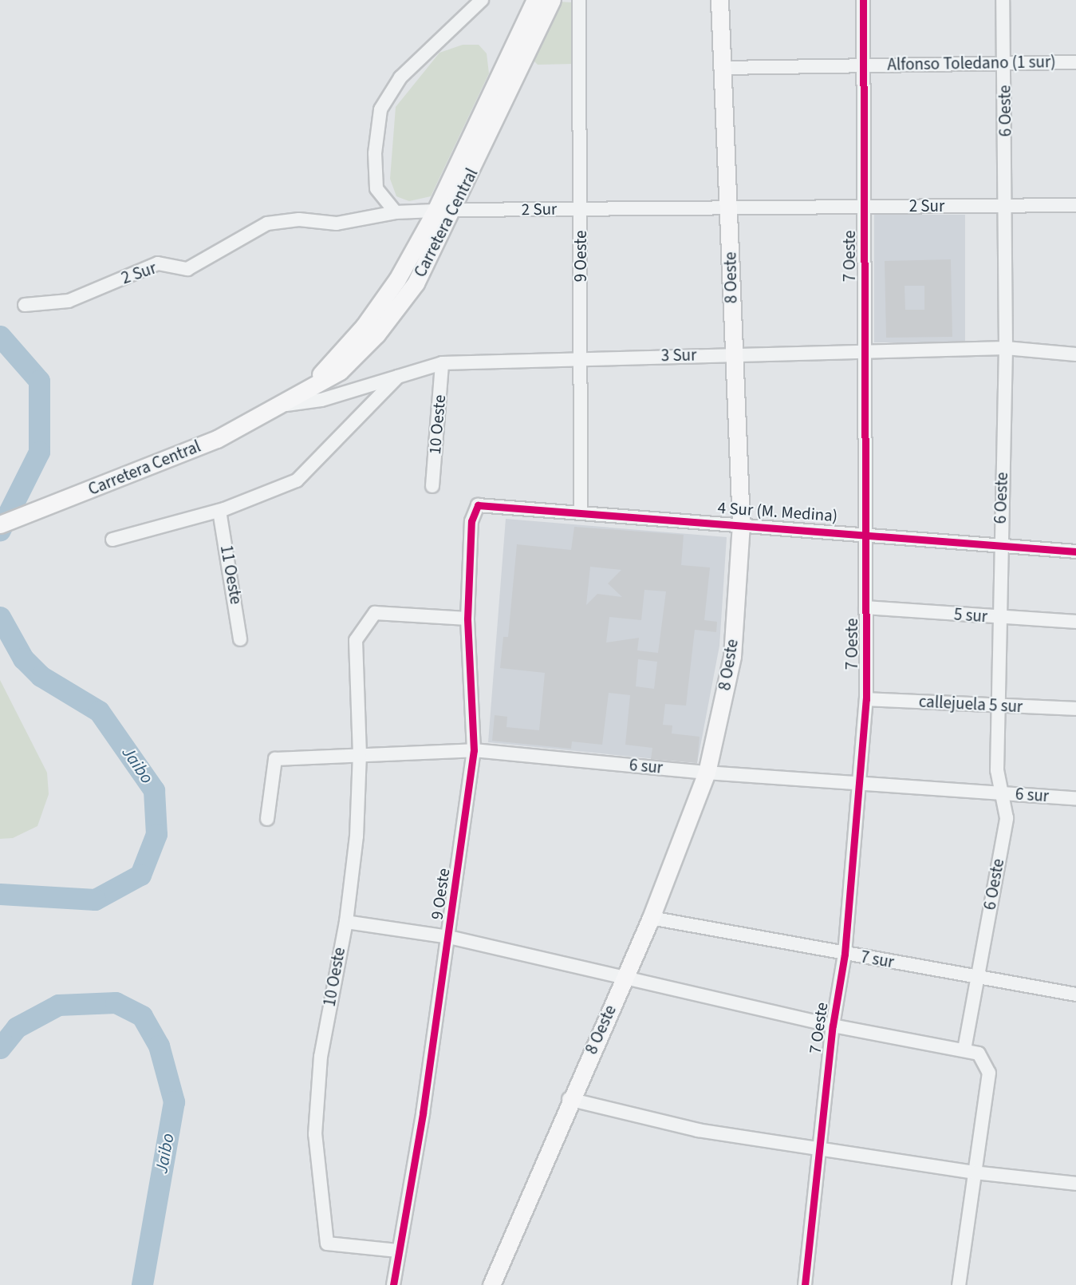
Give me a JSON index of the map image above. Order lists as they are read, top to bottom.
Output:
{
  "streets": {
    "main road": ["Carretera Central", "8 Oeste"],
    "street": [
      "Alfonso Toledano (1 sur)",
      "6 Oeste",
      "2 Sur",
      "9 Oeste",
      "7 Oeste",
      "3 Sur",
      "10 Oeste",
      "4 Sur (M. Medina)",
      "11 Oeste",
      "5 sur",
      "callejuela 5 sur",
      "6 sur",
      "7 sur"
    ]
  },
  "crossings": [
    ["Alfonso Toledano (1 sur)", "6 Oeste"],
    ["Alfonso Toledano (1 sur)", "7 Oeste"],
    ["Alfonso Toledano (1 sur)", "8 Oeste"],
    ["6 Oeste", "2 Sur"],
    ["6 Oeste", "3 Sur"],
    ["6 Oeste", "4 Sur (M. Medina)"],
    ["6 Oeste", "5 sur"],
    ["6 Oeste", "callejuela 5 sur"],
    ["6 Oeste", "6 sur"],
    ["6 Oeste", "7 sur"],
    ["2 Sur", "Carretera Central"],
    ["2 Sur", "9 Oeste"],
    ["2 Sur", "7 Oeste"],
    ["2 Sur", "8 Oeste"],
    ["Carretera Central", "3 Sur"],
    ["9 Oeste", "3 Sur"],
    ["9 Oeste", "10 Oeste"],
    ["9 Oeste", "4 Sur (M. Medina)"],
    ["9 Oeste", "6 sur"],
    ["7 Oeste", "3 Sur"],
    ["7 Oeste", "4 Sur (M. Medina)"],
    ["7 Oeste", "5 sur"],
    ["7 Oeste", "callejuela 5 sur"],
    ["7 Oeste", "6 sur"],
    ["7 Oeste", "7 sur"],
    ["8 Oeste", "3 Sur"],
    ["8 Oeste", "4 Sur (M. Medina)"],
    ["8 Oeste", "6 sur"],
    ["8 Oeste", "7 sur"],
    ["3 Sur", "10 Oeste"],
    ["10 Oeste", "6 sur"]
  ],
  "water": ["Jaibo"]
}
